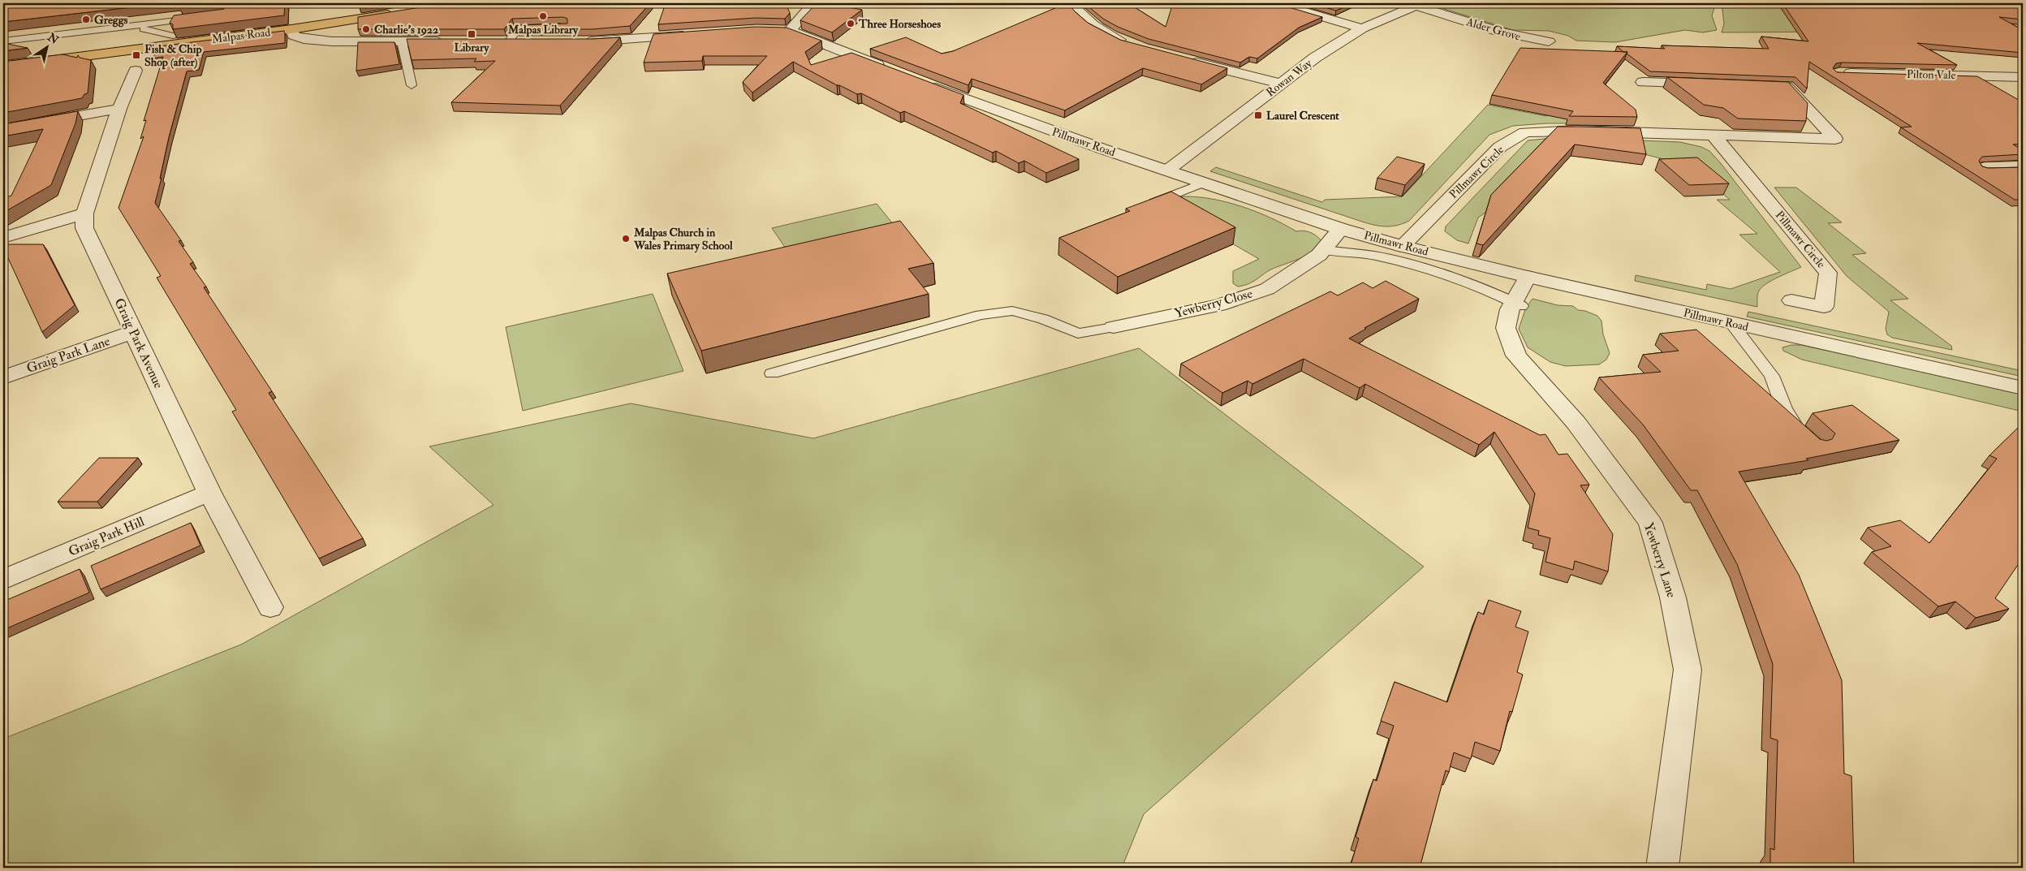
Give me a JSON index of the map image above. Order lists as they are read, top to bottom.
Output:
{
  "streets": {
    "main road": ["Malpas Road"],
    "street": [
      "Alder Grove",
      "Pilton Vale",
      "Rowan Way",
      "Pillmawr Road",
      "Pillmawr Circle",
      "Yewberry Close",
      "Graig Park Avenue",
      "Graig Park Lane",
      "Graig Park Hill",
      "Yewberry Lane"
    ]
  },
  "crossings": [
    ["Alder Grove", "Rowan Way"],
    ["Rowan Way", "Pillmawr Road"],
    ["Pillmawr Road", "Pillmawr Circle"],
    ["Pillmawr Road", "Yewberry Close"],
    ["Pillmawr Road", "Yewberry Lane"],
    ["Graig Park Avenue", "Graig Park Lane"],
    ["Graig Park Avenue", "Graig Park Hill"]
  ],
  "places": {
    "other": [
      "Malpas Library",
      "Greggs",
      "Three Horseshoes",
      "Charlie's 1922",
      "Malpas Church in Wales Primary School"
    ],
    "transit": ["Library", "Fish & Chip Shop (after)", "Laurel Crescent"]
  },
  "north": "top right"
}
